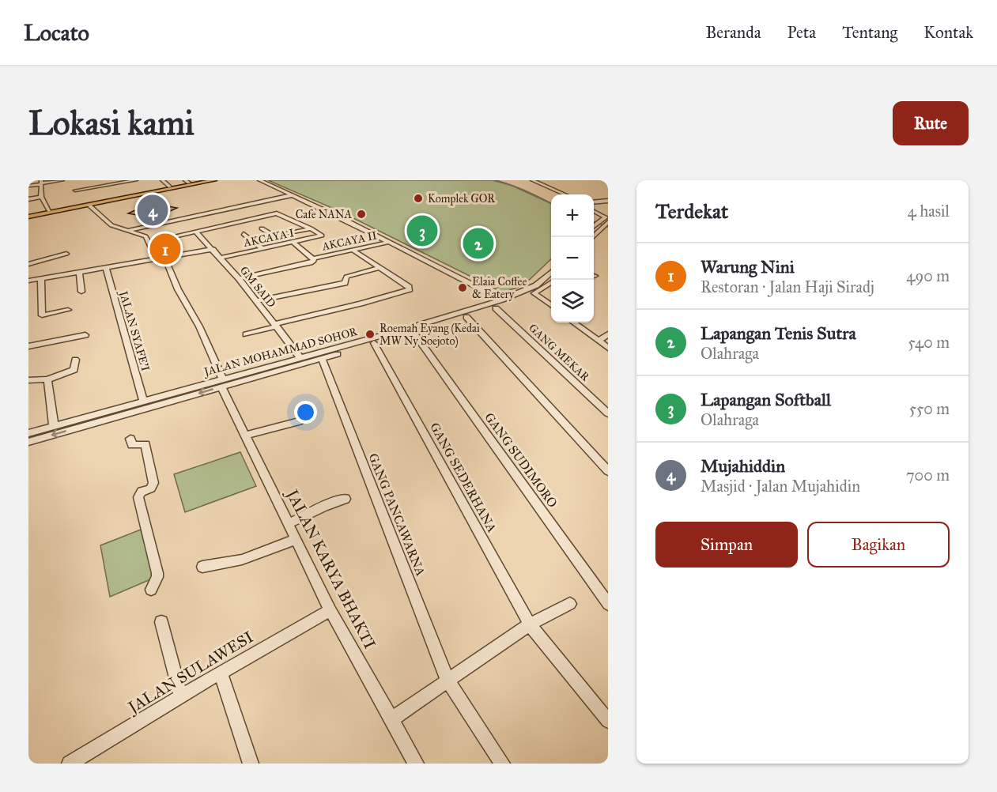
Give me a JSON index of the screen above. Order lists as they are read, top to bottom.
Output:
{
  "streets": {
    "street": [
      "AKCAYA I",
      "AKCAYA II",
      "GM SAID",
      "JALAN SYAFE'I",
      "JALAN MOHAMMAD SOHOR",
      "GANG MEKAR",
      "GANG SUDIMORO",
      "GANG SEDERHANA",
      "GANG PANCAWARNA",
      "JALAN KARYA BHAKTI",
      "JALAN SULAWESI"
    ]
  },
  "crossings": [
    ["AKCAYA I", "GM SAID"],
    ["AKCAYA II", "GM SAID"],
    ["GM SAID", "JALAN MOHAMMAD SOHOR"],
    ["JALAN SYAFE'I", "JALAN MOHAMMAD SOHOR"],
    ["JALAN MOHAMMAD SOHOR", "GANG MEKAR"],
    ["JALAN MOHAMMAD SOHOR", "GANG SUDIMORO"],
    ["JALAN MOHAMMAD SOHOR", "GANG SEDERHANA"],
    ["JALAN MOHAMMAD SOHOR", "GANG PANCAWARNA"],
    ["JALAN MOHAMMAD SOHOR", "JALAN KARYA BHAKTI"],
    ["JALAN KARYA BHAKTI", "JALAN SULAWESI"]
  ],
  "places": [
    "Komplek GOR",
    "Cafe NANA",
    "Elaia Coffee & Eatery",
    "Roemah Eyang (Kedai MW Ny Soejoto)"
  ],
  "page": {
    "header": "Locato",
    "nav": [
      "Beranda",
      "Peta",
      "Tentang",
      "Kontak"
    ],
    "buttons": [
      "Rute",
      ["Simpan", "Bagikan"]
    ],
    "title": "Lokasi kami",
    "heading": ["Terdekat", "4 hasil"],
    "pins": [
      "4",
      "3",
      "2",
      "1"
    ],
    "map_buttons": ["+", "−"],
    "list": [
      {
        "mark": "1",
        "name": "Warung Nini",
        "note": "Restoran · Jalan Haji Siradj",
        "value": "490 m"
      },
      {
        "mark": "2",
        "name": "Lapangan Tenis Sutra",
        "note": "Olahraga",
        "value": "540 m"
      },
      {
        "mark": "3",
        "name": "Lapangan Softball",
        "note": "Olahraga",
        "value": "550 m"
      },
      {
        "mark": "4",
        "name": "Mujahiddin",
        "note": "Masjid · Jalan Mujahidin",
        "value": "700 m"
      }
    ]
  }
}
